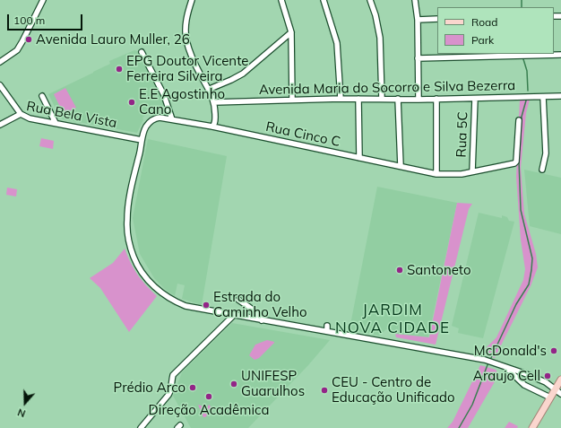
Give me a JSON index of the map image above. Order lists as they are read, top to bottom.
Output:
{
  "streets": {
    "street": [
      "Avenida Maria do Socorro e Silva Bezerra",
      "Rua Bela Vista",
      "Rua Cinco C",
      "Rua 5C"
    ]
  },
  "crossings": [
    ["Avenida Maria do Socorro e Silva Bezerra", "Rua 5C"],
    ["Rua Bela Vista", "Rua Cinco C"],
    ["Rua Cinco C", "Rua 5C"]
  ],
  "districts": ["JARDIM NOVA CIDADE"],
  "places": [
    "Avenida Lauro Muller, 26",
    "EPG Doutor Vicente Ferreira Silveira",
    "E.E Agostinho Cano",
    "Santoneto",
    "Estrada do Caminho Velho",
    "McDonald's",
    "Araujo Cell",
    "UNIFESP Guarulhos",
    "Prédio Arco",
    "CEU - Centro de Educação Unificado",
    "Direção Acadêmica"
  ],
  "legend": ["Road", "Park"],
  "scale_bar": "100 m",
  "north": "bottom"
}
